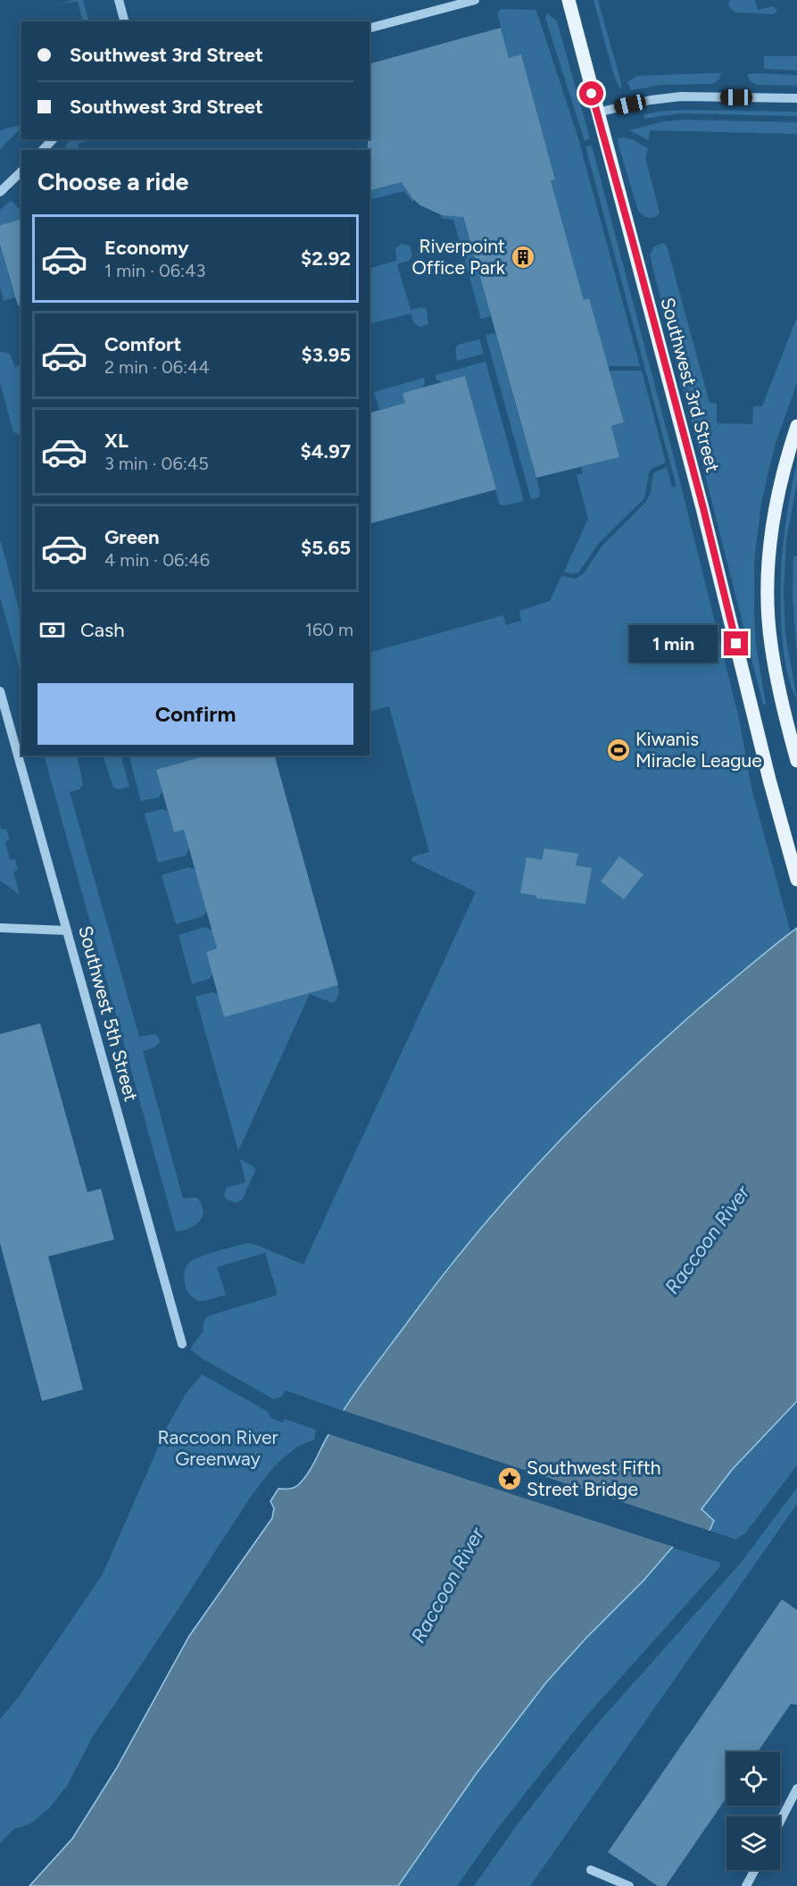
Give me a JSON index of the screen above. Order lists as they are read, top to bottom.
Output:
{
  "streets": {
    "main road": ["Southwest 3rd Street"],
    "street": ["Southwest 5th Street"]
  },
  "water": ["Raccoon River"],
  "parks": ["Raccoon River Greenway"],
  "places": {
    "building": ["Riverpoint Office Park"],
    "sports": ["Kiwanis Miracle League"],
    "place": ["Southwest Fifth Street Bridge"]
  },
  "page": {
    "banner": ["Southwest 3rd Street", "Southwest 3rd Street"],
    "heading": "Choose a ride",
    "list": [
      {
        "name": "Economy",
        "note": "1 min · 06:43",
        "value": "$2.92"
      },
      {
        "name": "Comfort",
        "note": "2 min · 06:44",
        "value": "$3.95"
      },
      {
        "name": "XL",
        "note": "3 min · 06:45",
        "value": "$4.97"
      },
      {
        "name": "Green",
        "note": "4 min · 06:46",
        "value": "$5.65"
      }
    ],
    "pay": ["Cash", "160 m"],
    "bubble": "1 min",
    "buttons": "Confirm"
  }
}
